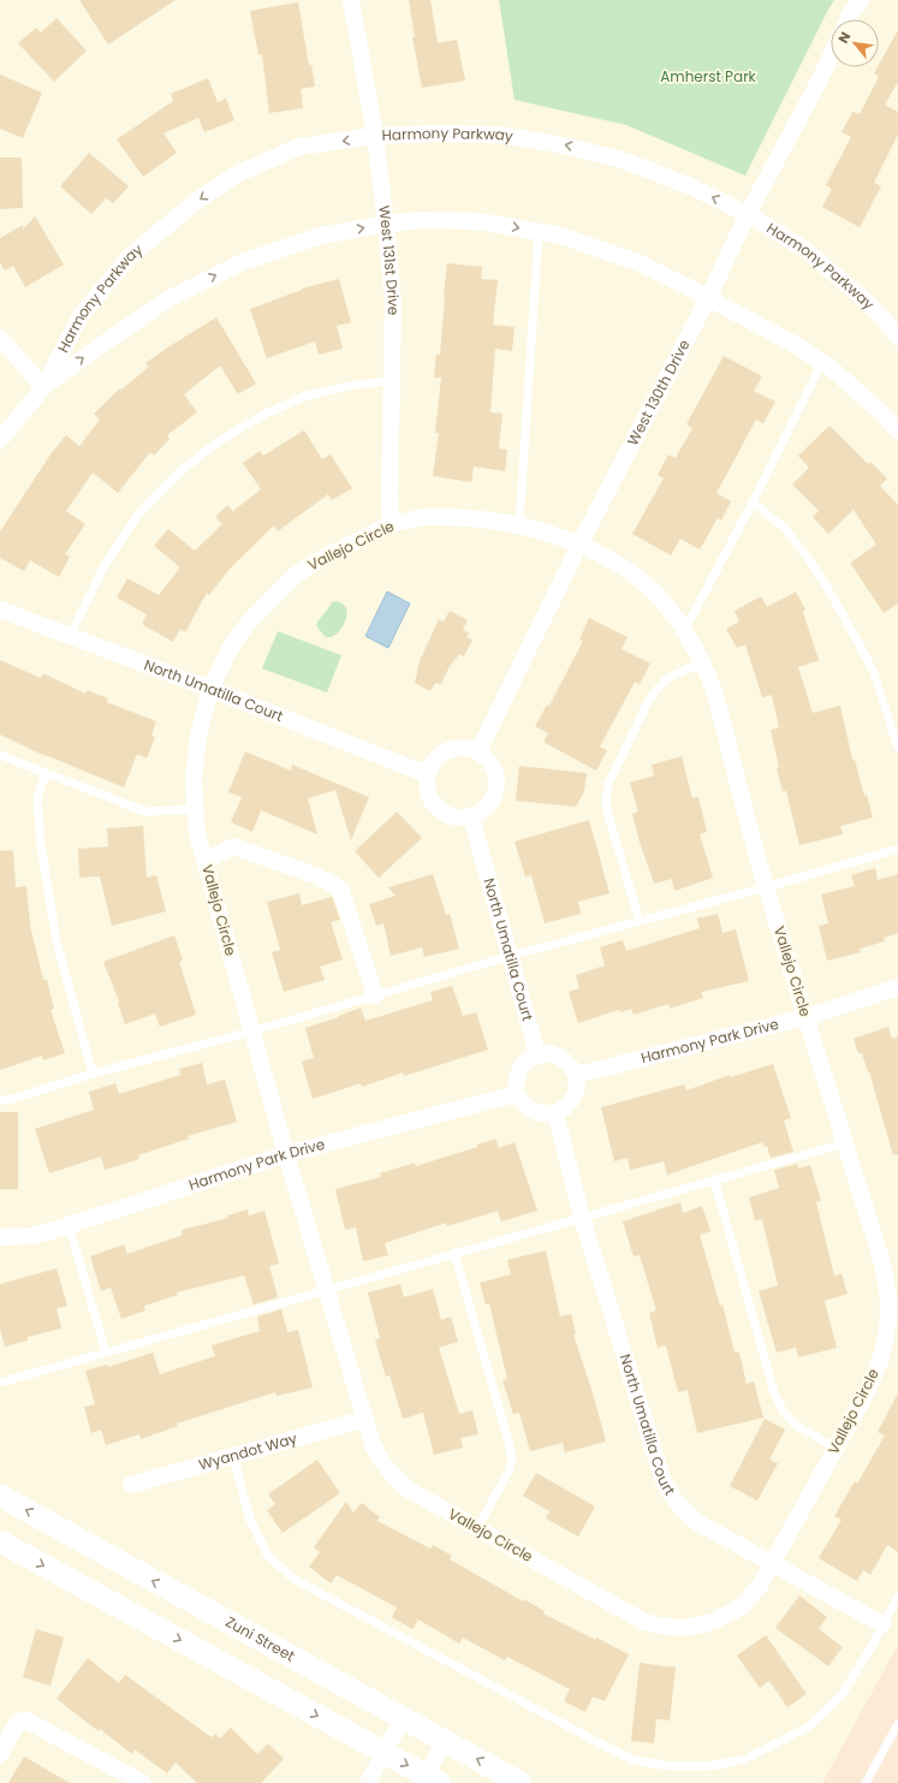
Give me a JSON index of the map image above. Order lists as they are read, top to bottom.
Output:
{
  "streets": {
    "main road": ["Zuni Street"],
    "street": [
      "Harmony Parkway",
      "West 131st Drive",
      "West 130th Drive",
      "Vallejo Circle",
      "North Umatilla Court",
      "Harmony Park Drive",
      "Wyandot Way"
    ]
  },
  "crossings": [
    ["Harmony Parkway", "West 131st Drive"],
    ["Harmony Parkway", "West 130th Drive"],
    ["West 131st Drive", "Vallejo Circle"],
    ["West 130th Drive", "Vallejo Circle"],
    ["West 130th Drive", "North Umatilla Court"],
    ["Vallejo Circle", "North Umatilla Court"],
    ["Vallejo Circle", "Harmony Park Drive"],
    ["Vallejo Circle", "Wyandot Way"],
    ["North Umatilla Court", "Harmony Park Drive"]
  ],
  "parks": ["Amherst Park"],
  "north": "top left"
}
